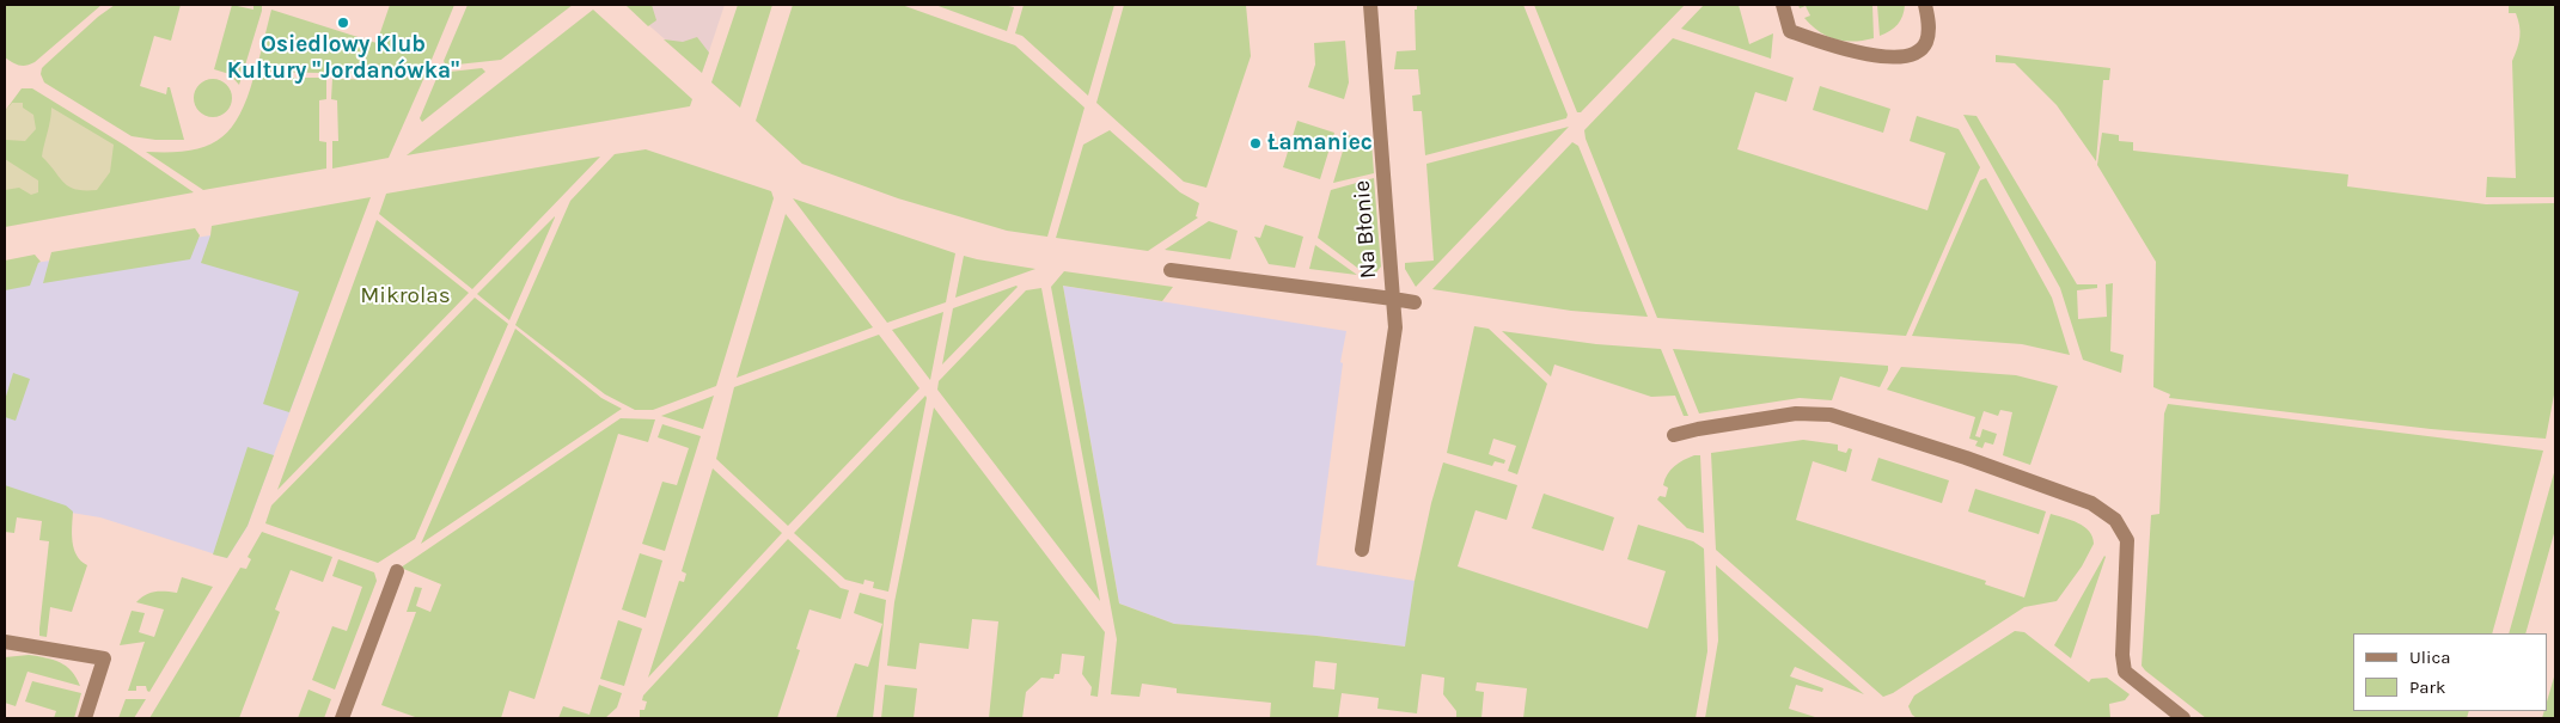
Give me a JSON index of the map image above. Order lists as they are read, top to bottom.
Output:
{
  "streets": {
    "street": ["Na Błonie"]
  },
  "parks": ["Mikrolas"],
  "places": ["Osiedlowy Klub Kultury \"Jordanówka\"", "Łamaniec"],
  "legend": ["Ulica", "Park"]
}
